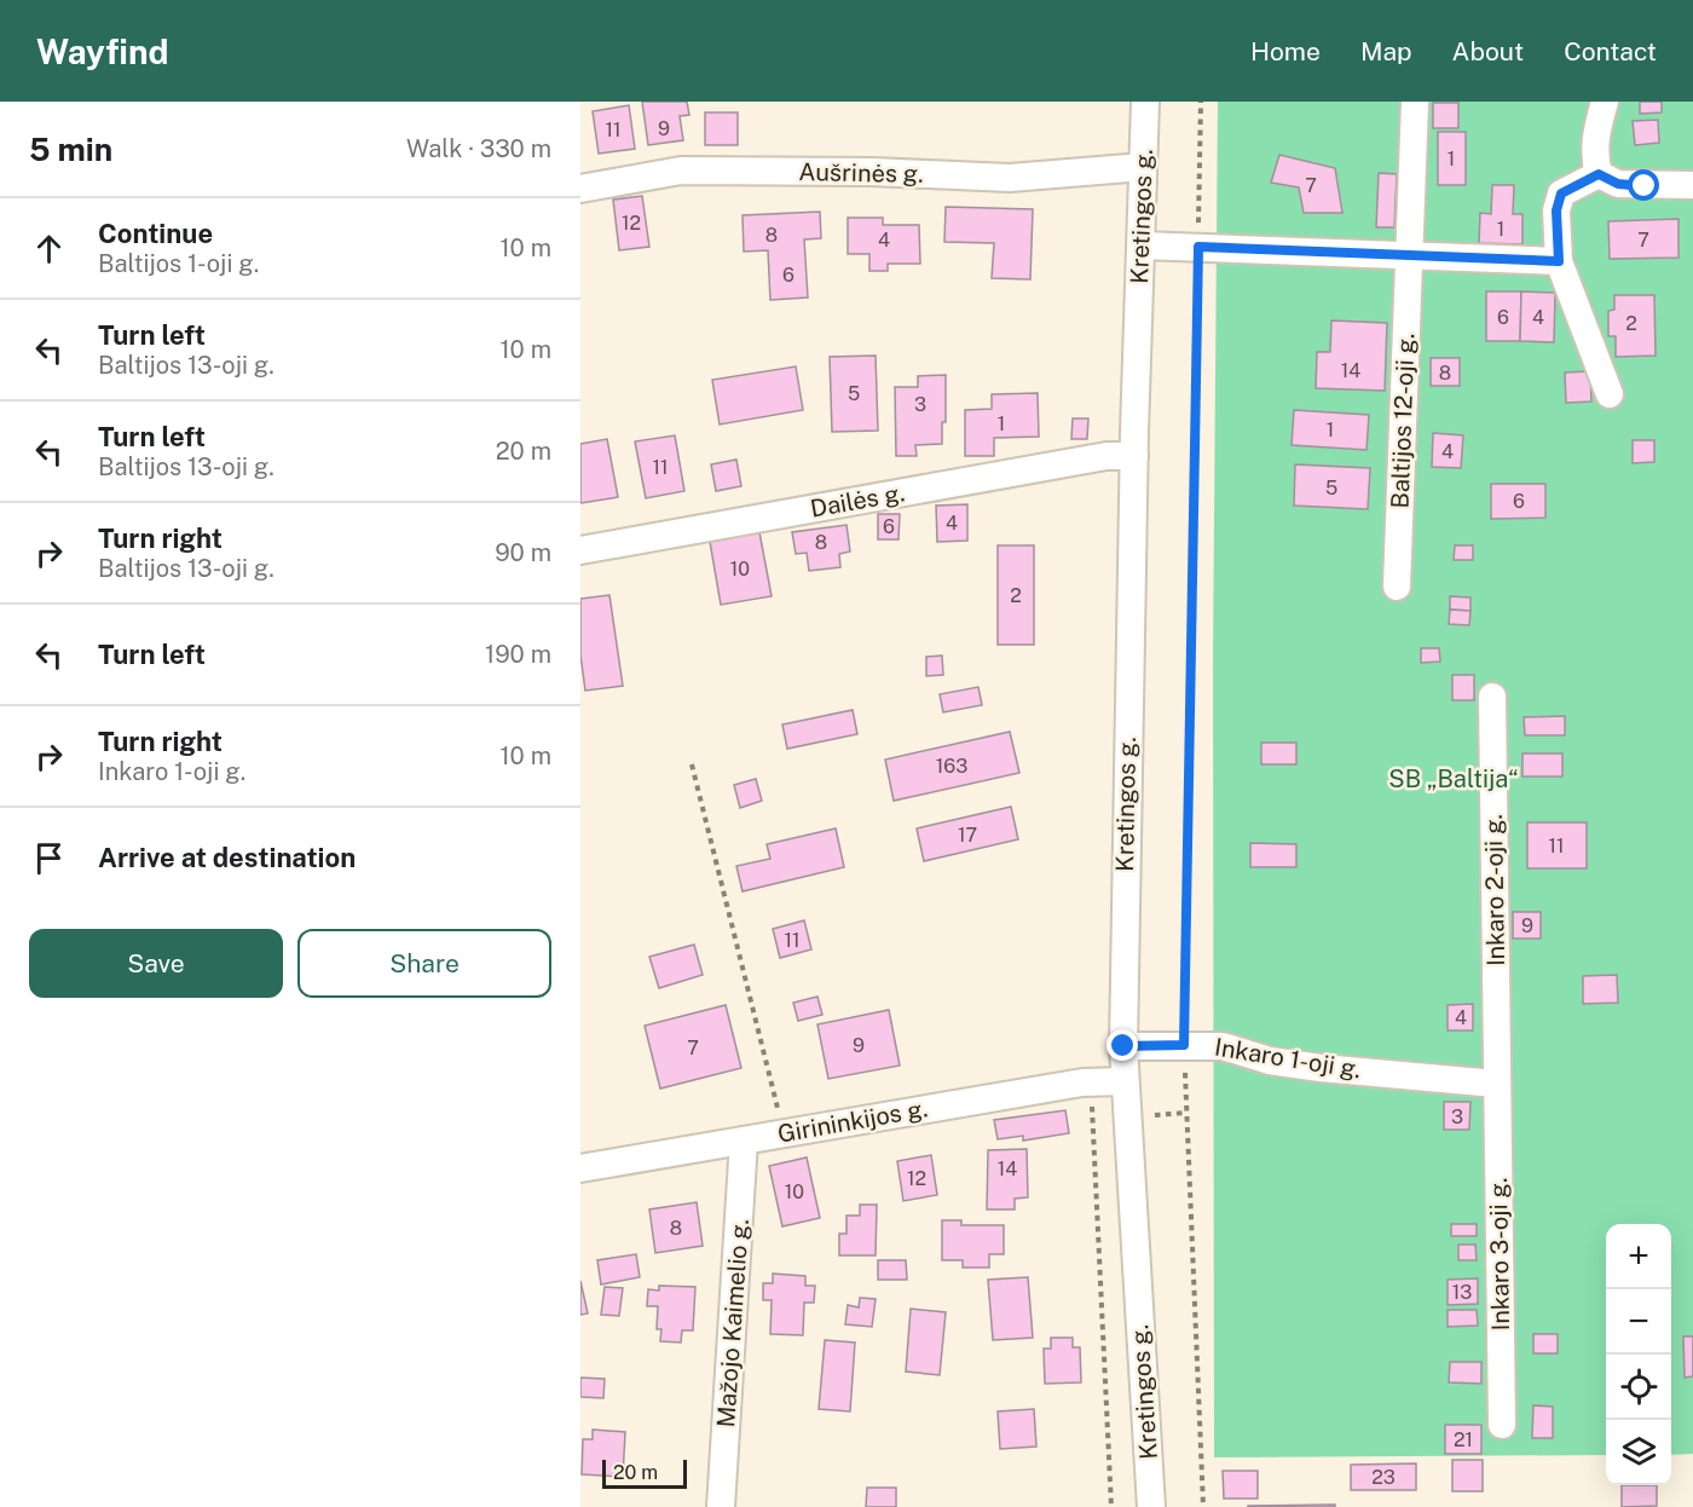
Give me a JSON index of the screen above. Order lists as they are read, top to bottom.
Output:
{
  "streets": {
    "street": [
      "Aušrinės g.",
      "Kretingos g.",
      "Baltijos 12-oji g.",
      "Dailės g.",
      "Inkaro 2-oji g.",
      "Inkaro 1-oji g.",
      "Girininkijos g.",
      "Inkaro 3-oji g.",
      "Mažojo Kaimelio g."
    ]
  },
  "crossings": [
    ["Aušrinės g.", "Kretingos g."],
    ["Kretingos g.", "Dailės g."],
    ["Kretingos g.", "Inkaro 1-oji g."],
    ["Kretingos g.", "Girininkijos g."],
    ["Inkaro 2-oji g.", "Inkaro 1-oji g."],
    ["Inkaro 2-oji g.", "Inkaro 3-oji g."],
    ["Inkaro 1-oji g.", "Inkaro 3-oji g."],
    ["Girininkijos g.", "Mažojo Kaimelio g."]
  ],
  "parks": ["SB „Baltija“"],
  "house_numbers": [
    "9",
    "11",
    "1",
    "7",
    "12",
    "1",
    "8",
    "4",
    "7",
    "6",
    "6",
    "4",
    "2",
    "14",
    "8",
    "5",
    "3",
    "1",
    "1",
    "4",
    "11",
    "5",
    "6",
    "4",
    "6",
    "8",
    "10",
    "2",
    "163",
    "17",
    "11",
    "9",
    "11",
    "4",
    "9",
    "7",
    "3",
    "14",
    "12",
    "10",
    "8",
    "13",
    "21",
    "23"
  ],
  "scale_bar": "20 m",
  "page": {
    "header": "Wayfind",
    "nav": [
      "Home",
      "Map",
      "About",
      "Contact"
    ],
    "heading": ["5 min", "Walk · 330 m"],
    "list": [
      ["Continue", "Baltijos 1-oji g.", "10 m"],
      ["Turn left", "Baltijos 13-oji g.", "10 m"],
      ["Turn left", "Baltijos 13-oji g.", "20 m"],
      ["Turn right", "Baltijos 13-oji g.", "90 m"],
      ["Turn left", "190 m"],
      ["Turn right", "Inkaro 1-oji g.", "10 m"],
      "Arrive at destination"
    ],
    "buttons": ["Save", "Share"],
    "map_buttons": ["+", "−"],
    "scale": "20 m"
  }
}
